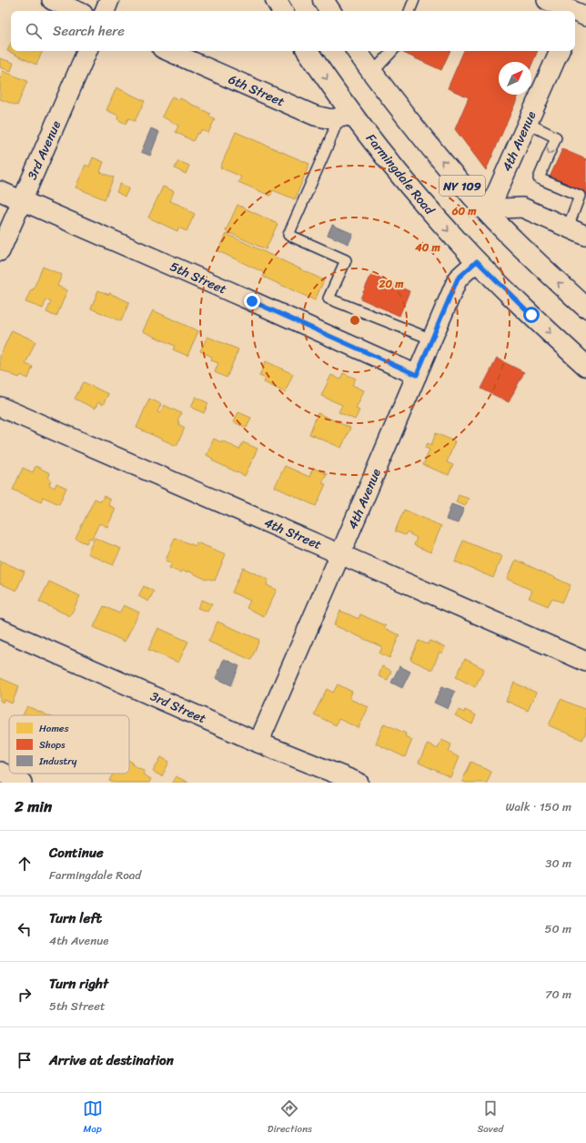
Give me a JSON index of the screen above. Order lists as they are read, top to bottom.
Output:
{
  "streets": {
    "main road": ["Farmingdale Road", "NY 109"],
    "street": [
      "6th Street",
      "4th Avenue",
      "3rd Avenue",
      "5th Street",
      "4th Street",
      "3rd Street"
    ]
  },
  "crossings": [
    ["6th Street", "Farmingdale Road"],
    ["4th Avenue", "Farmingdale Road"],
    ["4th Avenue", "NY 109"],
    ["4th Avenue", "5th Street"],
    ["4th Avenue", "4th Street"],
    ["4th Avenue", "3rd Street"],
    ["3rd Avenue", "5th Street"]
  ],
  "legend": ["Homes", "Shops", "Industry"],
  "north": "top right",
  "page": {
    "search": "Search here",
    "heading": ["2 min", "Walk · 150 m"],
    "list": [
      ["Continue", "Farmingdale Road", "30 m"],
      ["Turn left", "4th Avenue", "50 m"],
      ["Turn right", "5th Street", "70 m"],
      "Arrive at destination"
    ],
    "nav": ["Map", "Directions", "Saved"]
  },
  "rings": ["60 m", "40 m", "20 m"]
}
